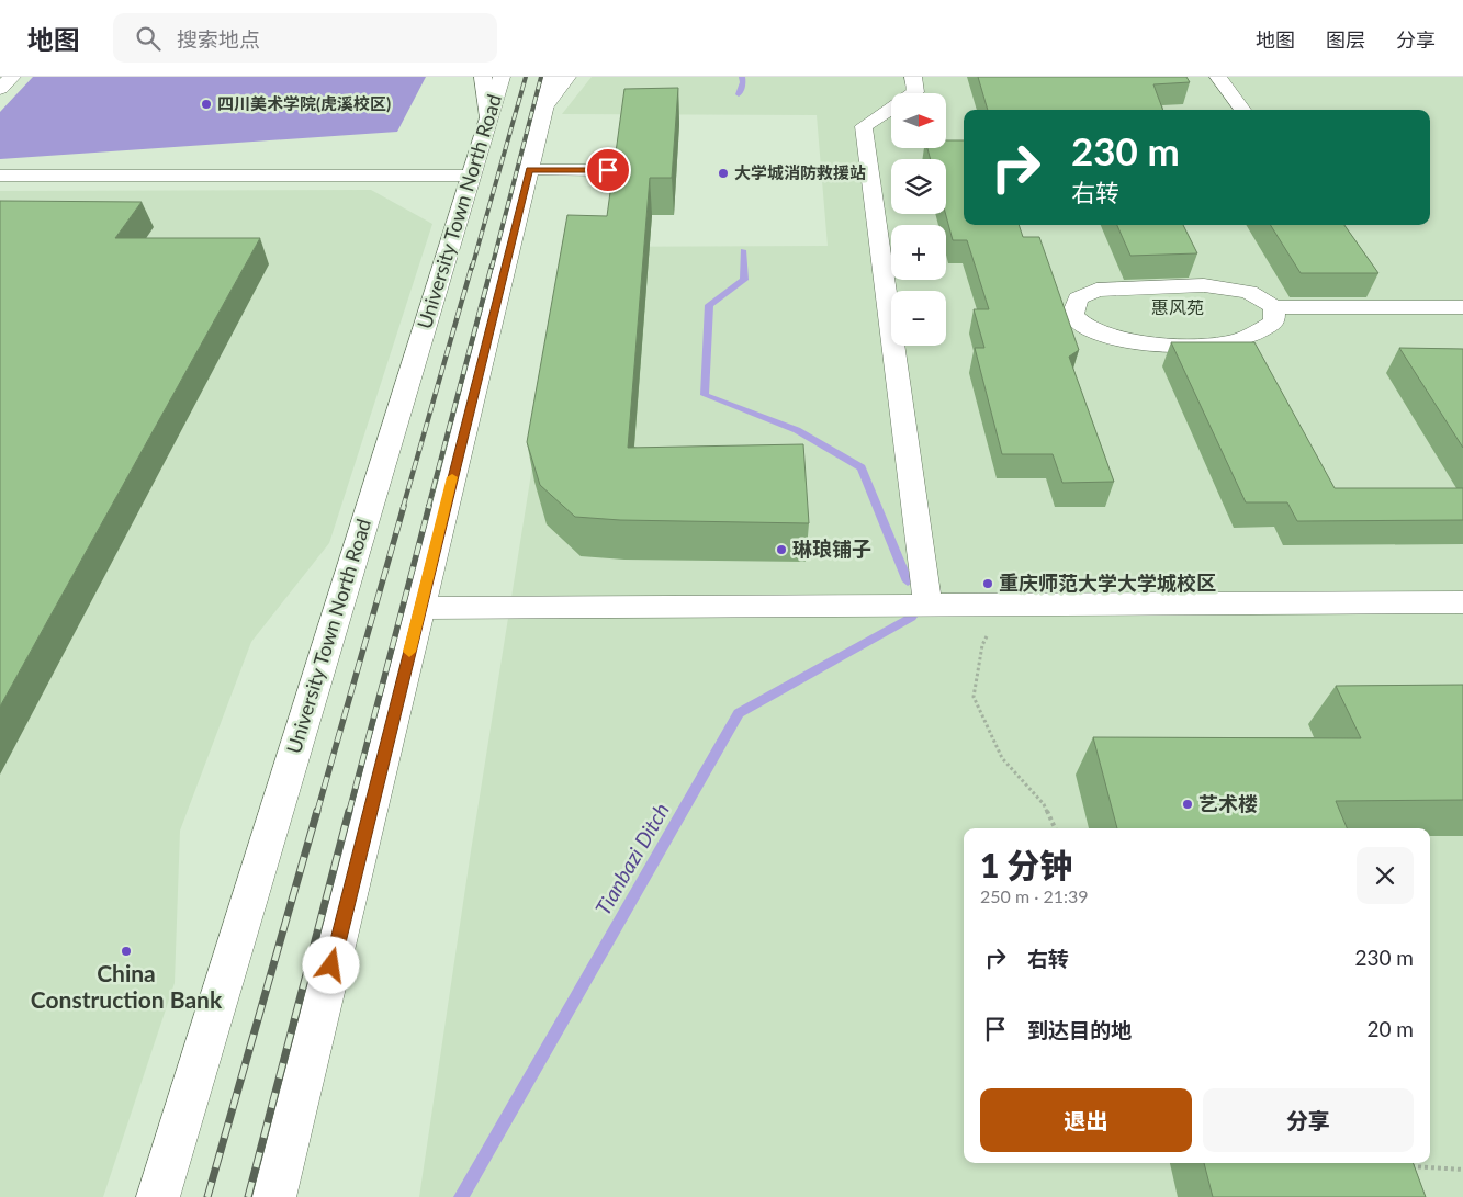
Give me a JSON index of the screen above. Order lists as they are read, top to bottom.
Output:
{
  "streets": {
    "main road": ["University Town North Road"]
  },
  "districts": ["惠风苑"],
  "water": ["Tianbazi Ditch"],
  "places": [
    "四川美术学院(虎溪校区)",
    "大学城消防救援站",
    "琳琅铺子",
    "重庆师范大学大学城校区",
    "艺术楼",
    "China Construction Bank"
  ],
  "north": "right",
  "page": {
    "header": "地图",
    "search": "搜索地点",
    "nav": ["地图", "图层", "分享"],
    "map_buttons": ["+", "−"],
    "turn": ["230 m", "右转"],
    "heading": ["1 分钟", "250 m · 21:39"],
    "list": [
      {
        "name": "右转",
        "value": "230 m"
      },
      {
        "name": "到达目的地",
        "value": "20 m"
      }
    ],
    "buttons": ["退出", "分享"]
  }
}
